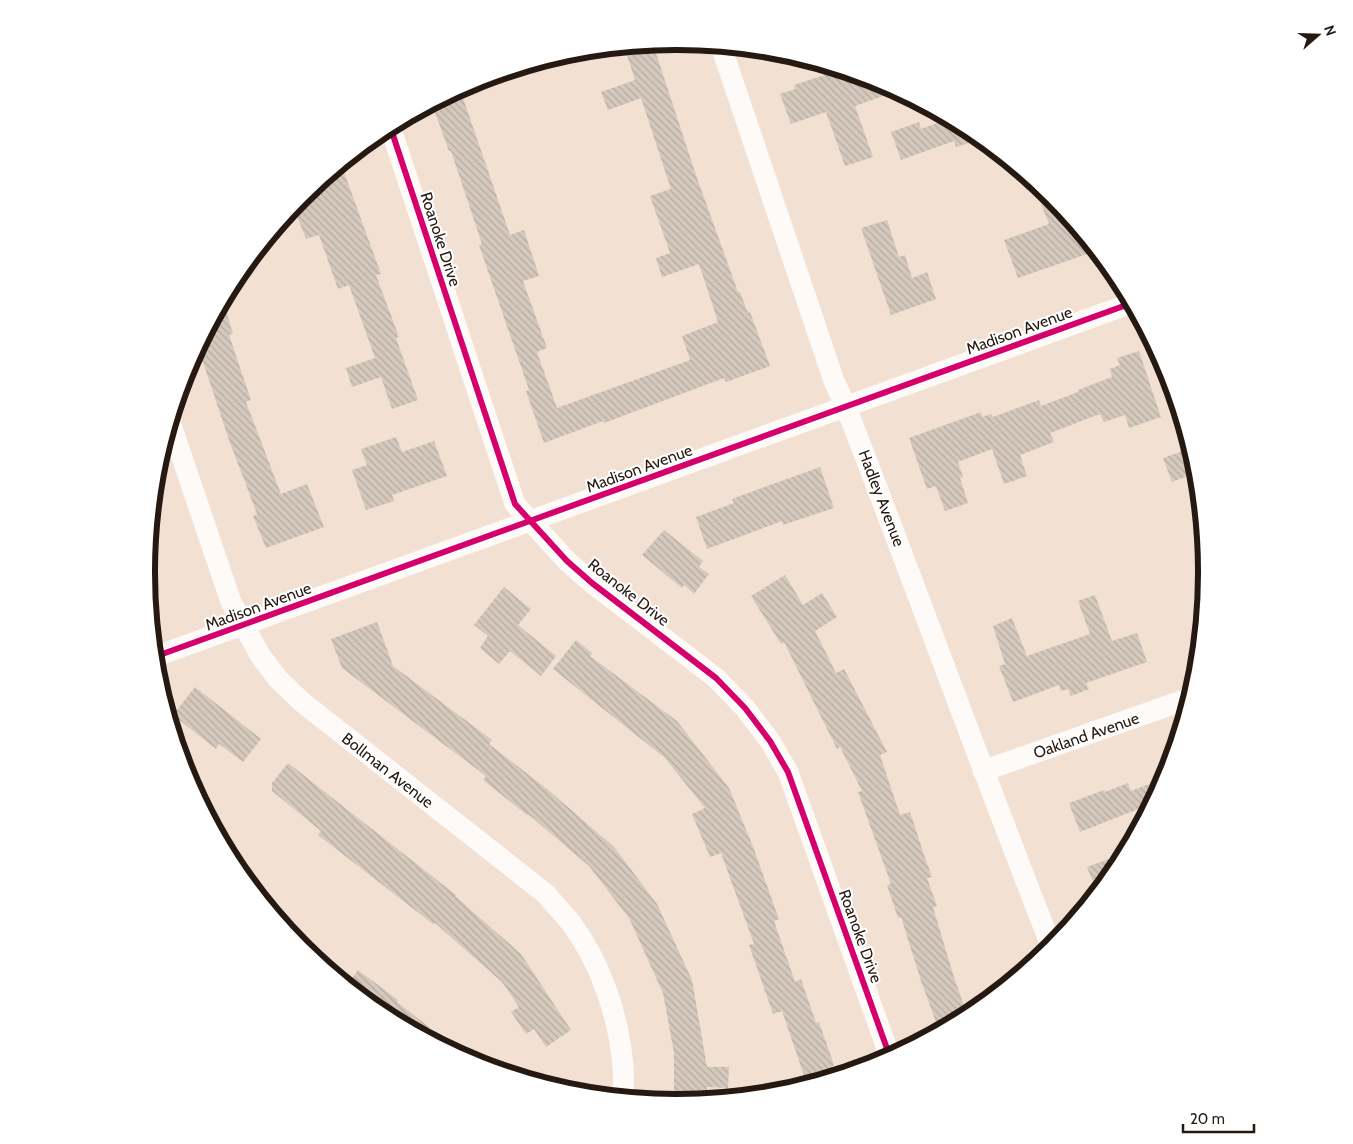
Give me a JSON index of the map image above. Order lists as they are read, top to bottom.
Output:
{
  "streets": {
    "street": [
      "Roanoke Drive",
      "Madison Avenue",
      "Hadley Avenue",
      "Oakland Avenue",
      "Bollman Avenue"
    ]
  },
  "crossings": [
    ["Roanoke Drive", "Madison Avenue"],
    ["Madison Avenue", "Hadley Avenue"],
    ["Madison Avenue", "Bollman Avenue"],
    ["Hadley Avenue", "Oakland Avenue"]
  ],
  "scale_bar": "20 m",
  "north": "right"
}
